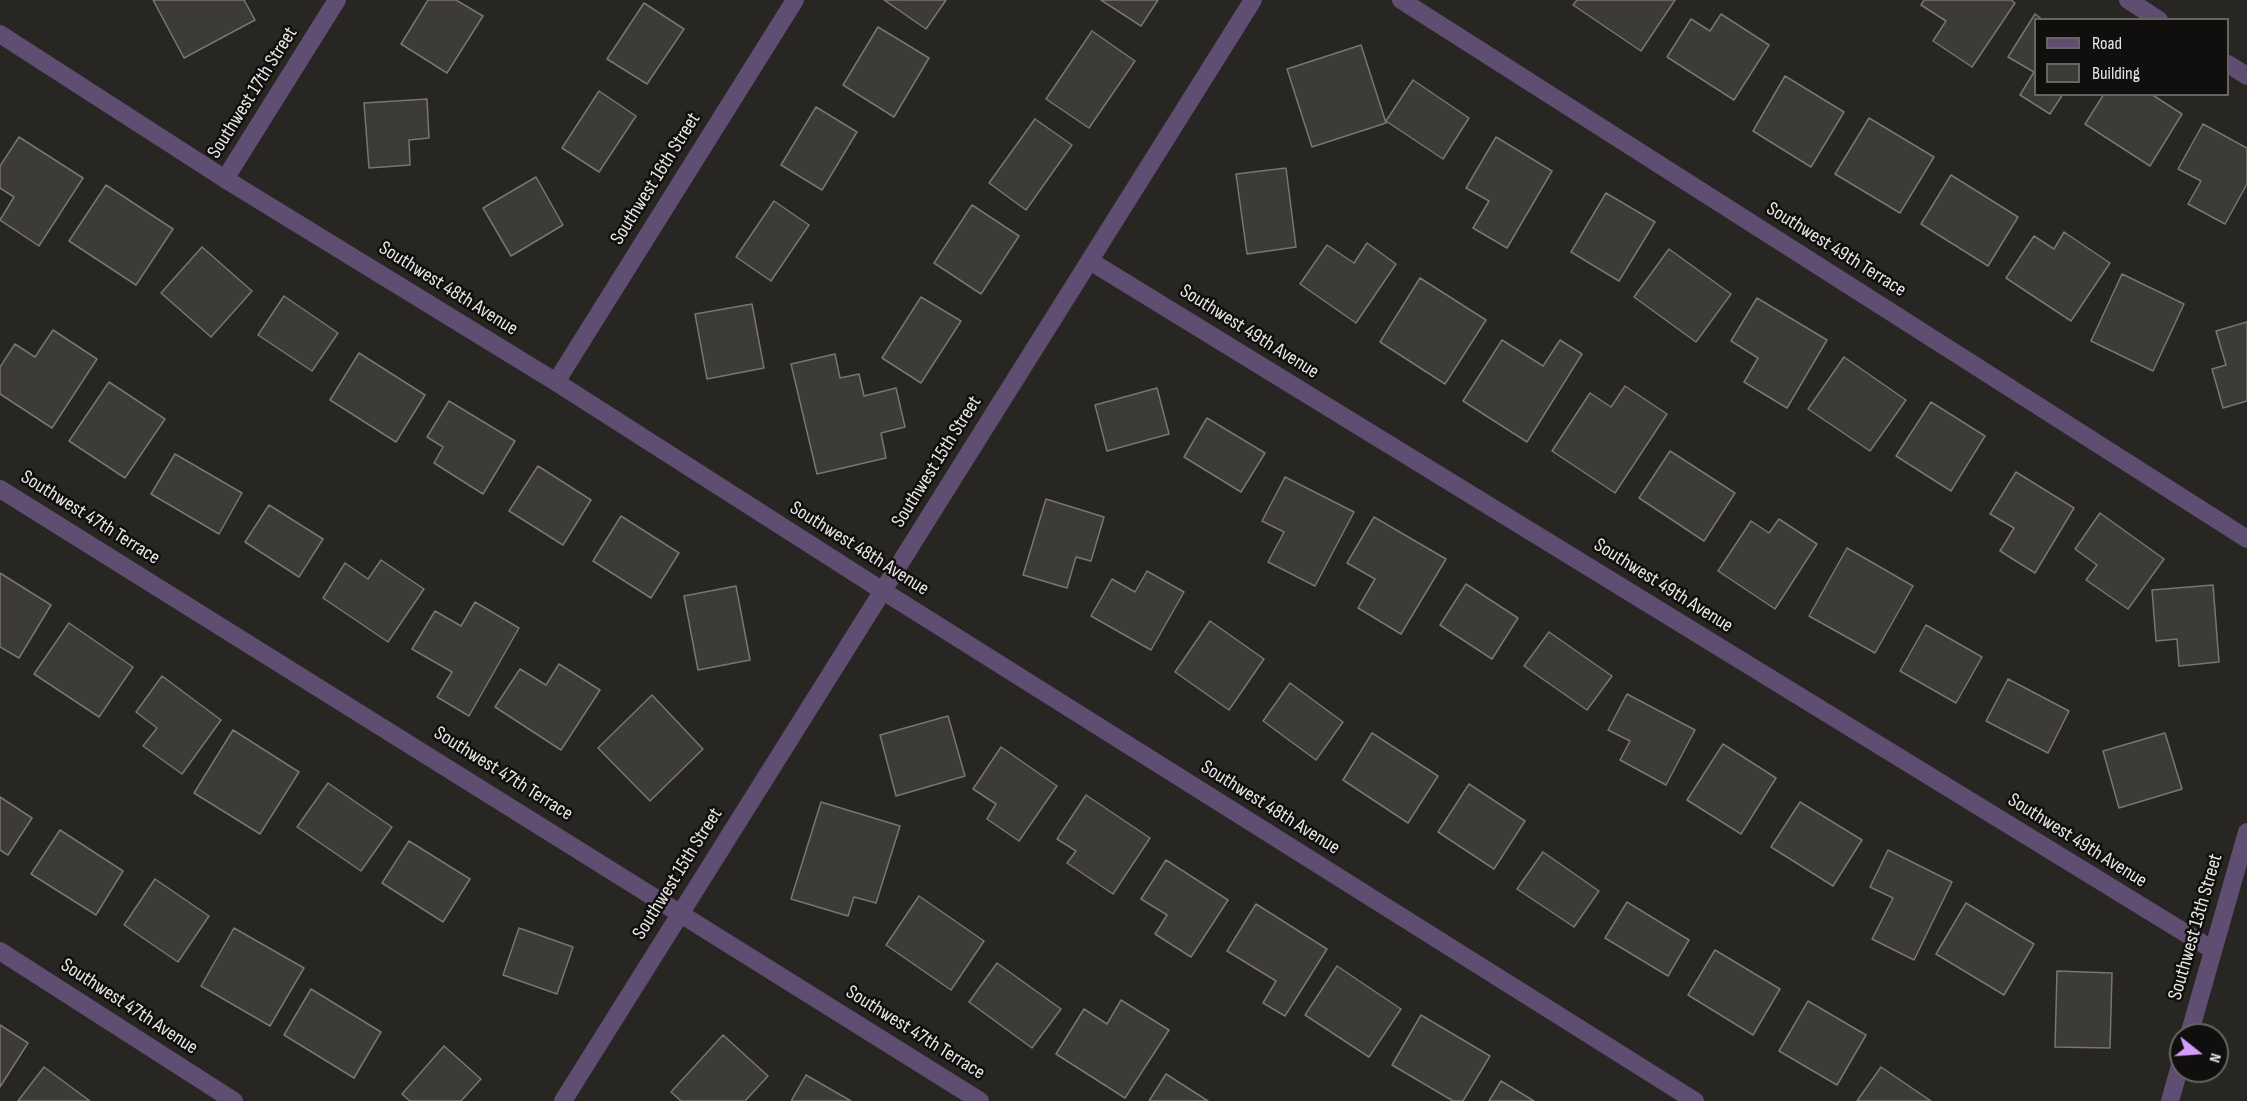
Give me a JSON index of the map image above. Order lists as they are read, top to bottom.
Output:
{
  "streets": {
    "street": [
      "Southwest 17th Street",
      "Southwest 16th Street",
      "Southwest 49th Terrace",
      "Southwest 48th Avenue",
      "Southwest 49th Avenue",
      "Southwest 15th Street",
      "Southwest 47th Terrace",
      "Southwest 13th Street",
      "Southwest 47th Avenue"
    ]
  },
  "crossings": [
    ["Southwest 17th Street", "Southwest 48th Avenue"],
    ["Southwest 16th Street", "Southwest 48th Avenue"],
    ["Southwest 48th Avenue", "Southwest 15th Street"],
    ["Southwest 49th Avenue", "Southwest 15th Street"],
    ["Southwest 49th Avenue", "Southwest 13th Street"],
    ["Southwest 15th Street", "Southwest 47th Terrace"]
  ],
  "legend": ["Road", "Building"],
  "north": "right"
}
